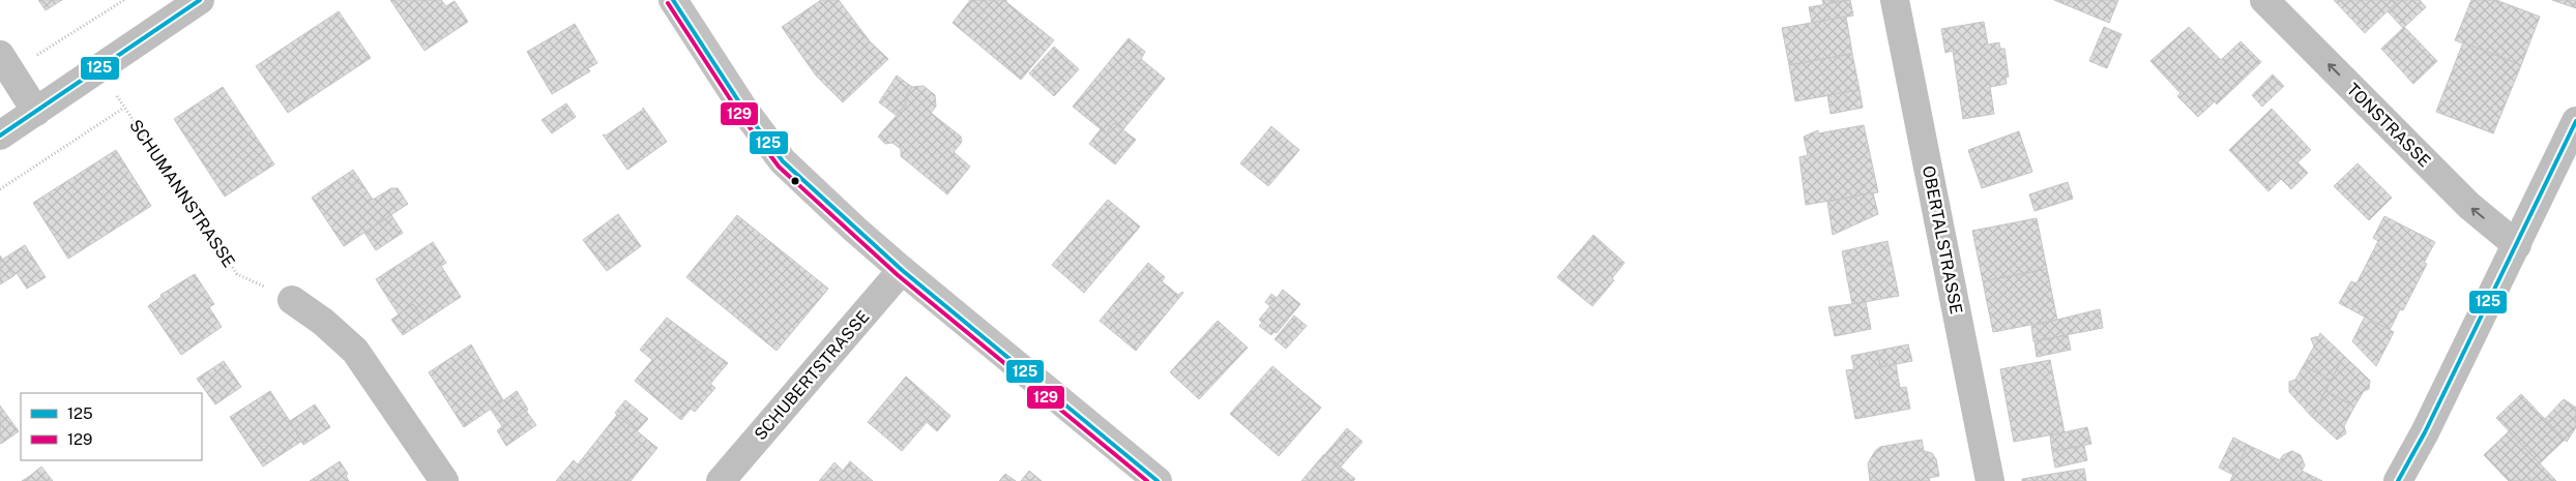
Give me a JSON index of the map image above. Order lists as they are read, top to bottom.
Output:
{
  "streets": {
    "street": ["TONSTRASSE", "OBERTALSTRASSE", "SCHUBERTSTRASSE"],
    "path": ["SCHUMANNSTRASSE"]
  },
  "one_way": ["TONSTRASSE"],
  "lines": ["transit line 125", "transit line 129"],
  "legend": ["125", "129"]
}
